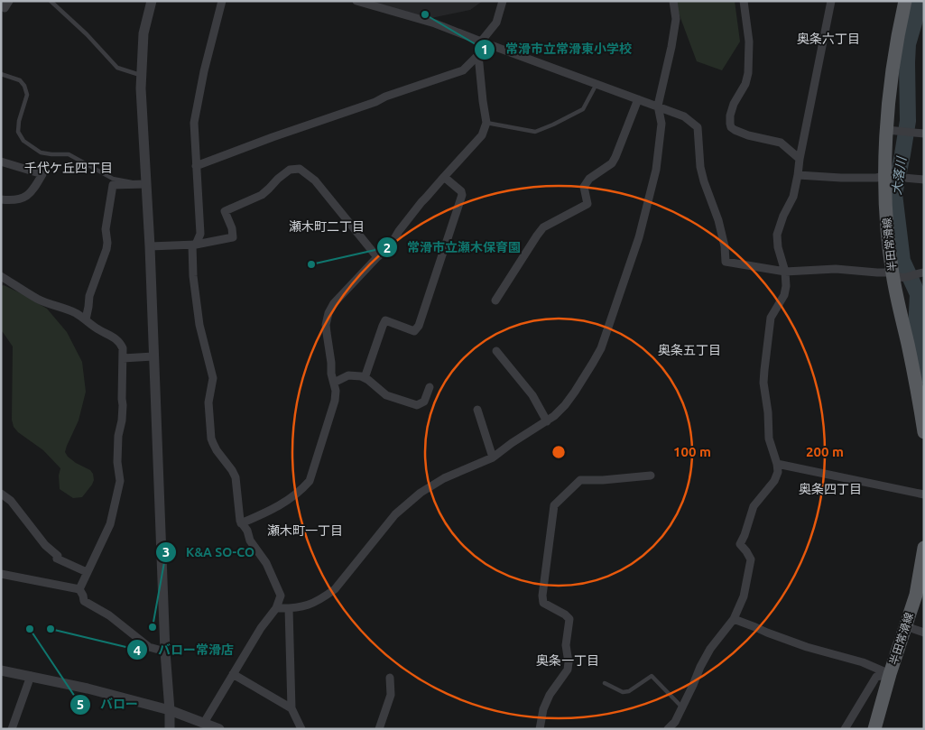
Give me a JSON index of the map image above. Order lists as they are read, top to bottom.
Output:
{
  "streets": {
    "main road": ["半田常滑線"]
  },
  "districts": [
    "奥条六丁目",
    "千代ケ丘四丁目",
    "瀬木町二丁目",
    "奥条五丁目",
    "奥条四丁目",
    "瀬木町一丁目",
    "奥条一丁目"
  ],
  "water": ["大落川"],
  "places": [
    "常滑市立常滑東小学校",
    "常滑市立瀬木保育園",
    "K&A SO-CO",
    "バロー",
    "バロー常滑店"
  ],
  "rings": ["100 m", "200 m"]
}
